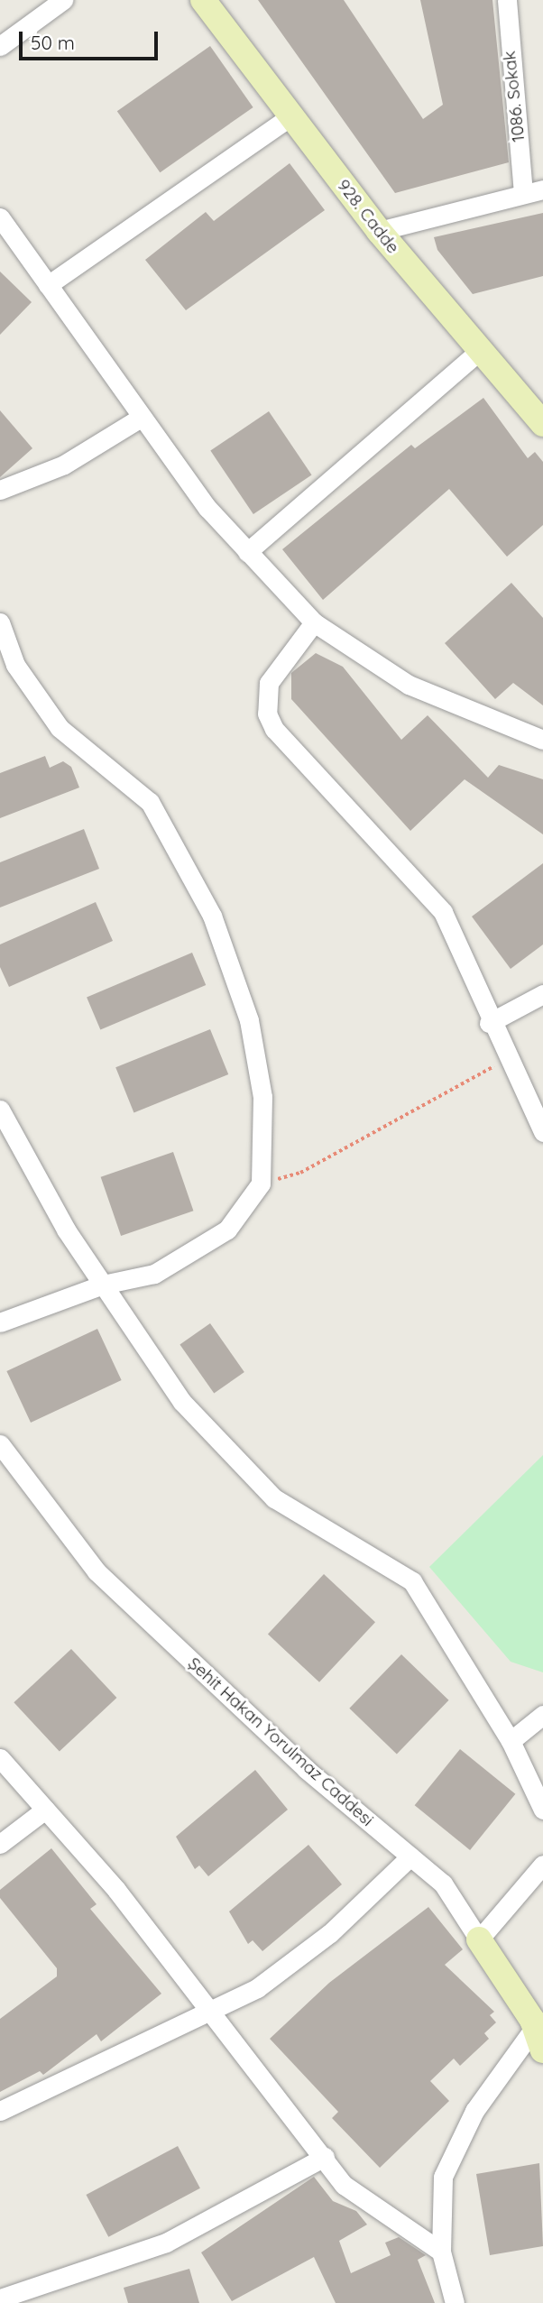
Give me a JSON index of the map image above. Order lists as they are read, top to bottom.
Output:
{
  "streets": {
    "street": ["1086. Sokak", "928. Cadde", "Şehit Hakan Yorulmaz Caddesi"]
  },
  "scale_bar": "50 m"
}
